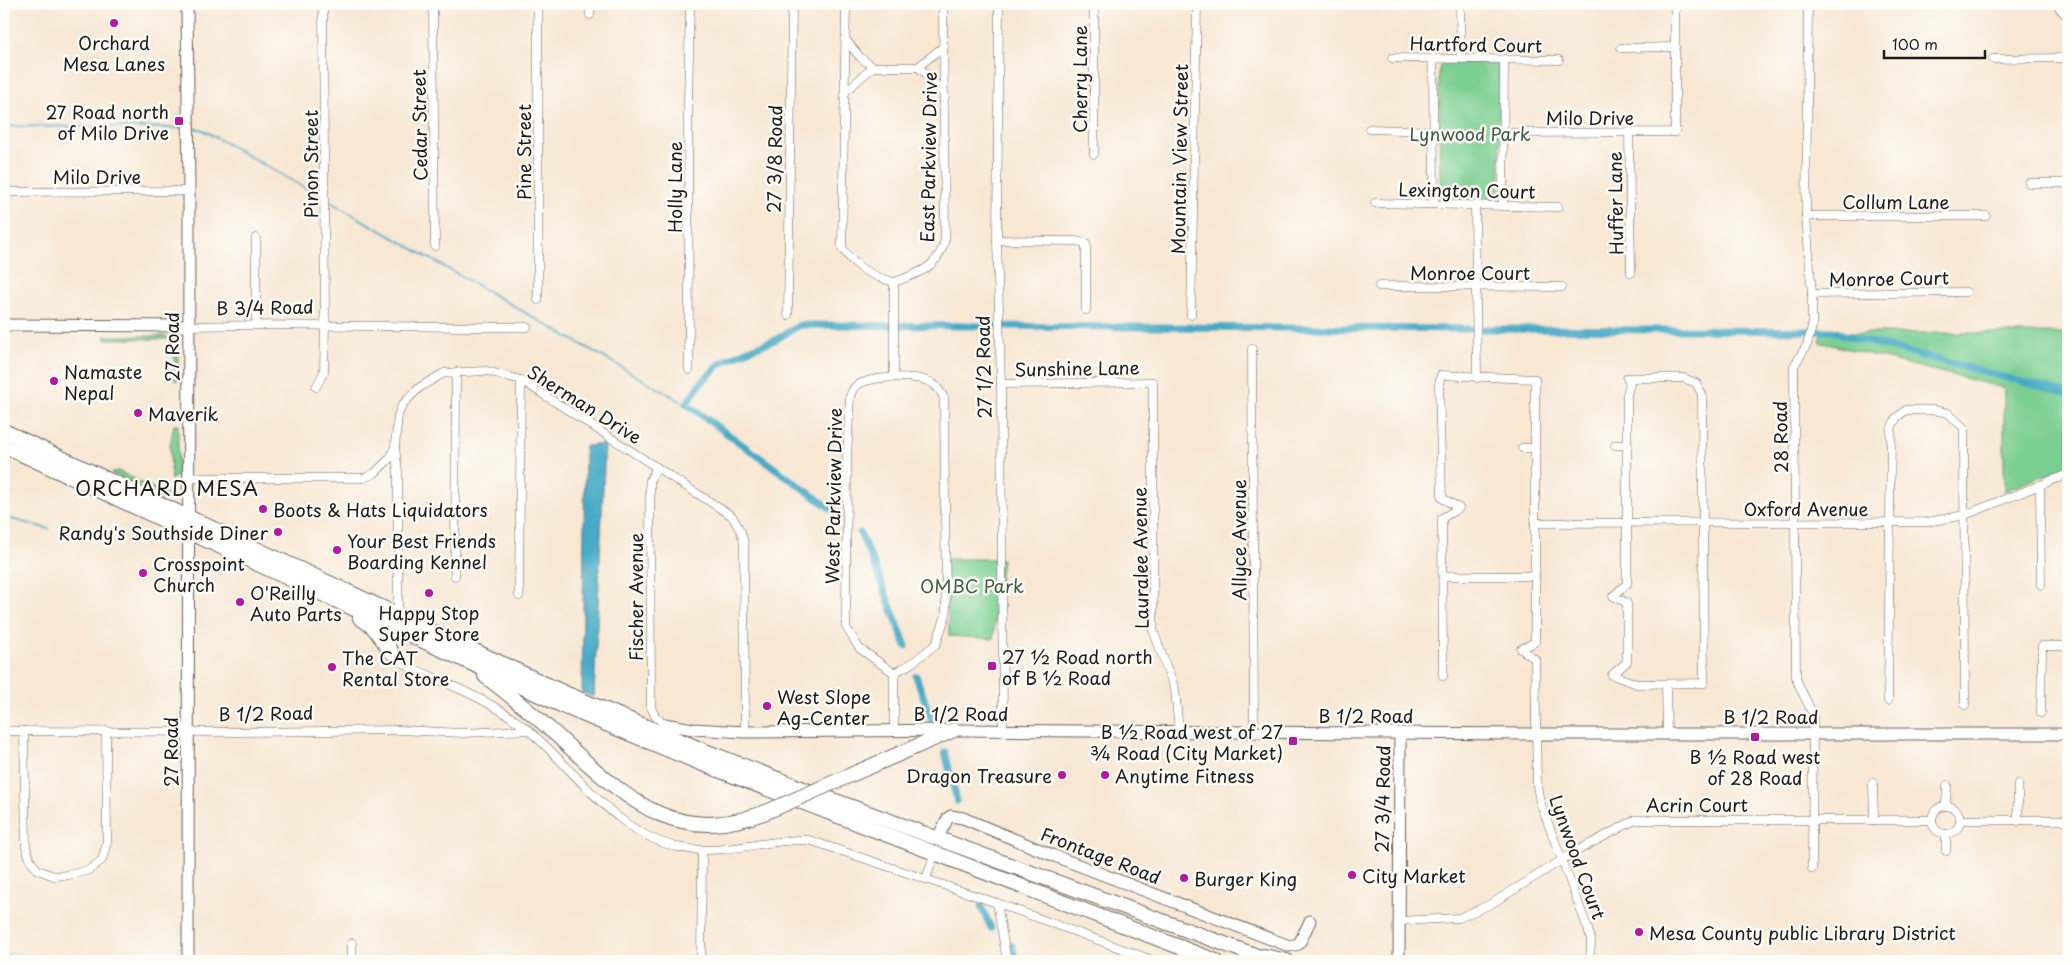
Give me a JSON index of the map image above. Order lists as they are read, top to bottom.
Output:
{
  "streets": {
    "street": [
      "Hartford Court",
      "Cherry Lane",
      "Milo Drive",
      "Cedar Street",
      "Pine Street",
      "East Parkview Drive",
      "27 3/8 Road",
      "Mountain View Street",
      "Pinon Street",
      "Holly Lane",
      "Lexington Court",
      "Collum Lane",
      "Huffer Lane",
      "Monroe Court",
      "B 3/4 Road",
      "27 Road",
      "27 1/2 Road",
      "Sunshine Lane",
      "Sherman Drive",
      "28 Road",
      "West Parkview Drive",
      "Oxford Avenue",
      "Allyce Avenue",
      "Lauralee Avenue",
      "Fischer Avenue",
      "B 1/2 Road",
      "27 3/4 Road",
      "Acrin Court",
      "Frontage Road",
      "Lynwood Court"
    ]
  },
  "crossings": [
    ["Milo Drive", "Huffer Lane"],
    ["Milo Drive", "27 Road"],
    ["Pinon Street", "B 3/4 Road"],
    ["Collum Lane", "28 Road"],
    ["Monroe Court", "28 Road"],
    ["B 3/4 Road", "27 Road"],
    ["27 Road", "B 1/2 Road"],
    ["27 1/2 Road", "Sunshine Lane"],
    ["27 1/2 Road", "B 1/2 Road"],
    ["Sunshine Lane", "Lauralee Avenue"],
    ["Sherman Drive", "Fischer Avenue"],
    ["Sherman Drive", "B 1/2 Road"],
    ["28 Road", "Oxford Avenue"],
    ["28 Road", "B 1/2 Road"],
    ["28 Road", "Acrin Court"],
    ["Allyce Avenue", "B 1/2 Road"],
    ["Lauralee Avenue", "B 1/2 Road"],
    ["Fischer Avenue", "B 1/2 Road"],
    ["B 1/2 Road", "27 3/4 Road"],
    ["B 1/2 Road", "Lynwood Court"],
    ["27 3/4 Road", "Acrin Court"],
    ["Acrin Court", "Lynwood Court"]
  ],
  "districts": ["ORCHARD MESA"],
  "parks": ["Lynwood Park", "OMBC Park"],
  "places": {
    "other": [
      "Orchard Mesa Lanes",
      "Namaste Nepal",
      "Maverik",
      "Boots & Hats Liquidators",
      "Randy's Southside Diner",
      "Your Best Friends Boarding Kennel",
      "Crosspoint Church",
      "Happy Stop Super Store",
      "O'Reilly Auto Parts",
      "The CAT Rental Store",
      "West Slope Ag-Center",
      "Dragon Treasure",
      "Anytime Fitness",
      "City Market",
      "Burger King",
      "Mesa County public Library District"
    ],
    "transit": [
      "27 Road north of Milo Drive",
      "27 ½ Road north of B ½ Road",
      "B ½ Road west of 28 Road",
      "B ½ Road west of 27 ¾ Road (City Market)"
    ]
  },
  "scale_bar": "100 m"
}
